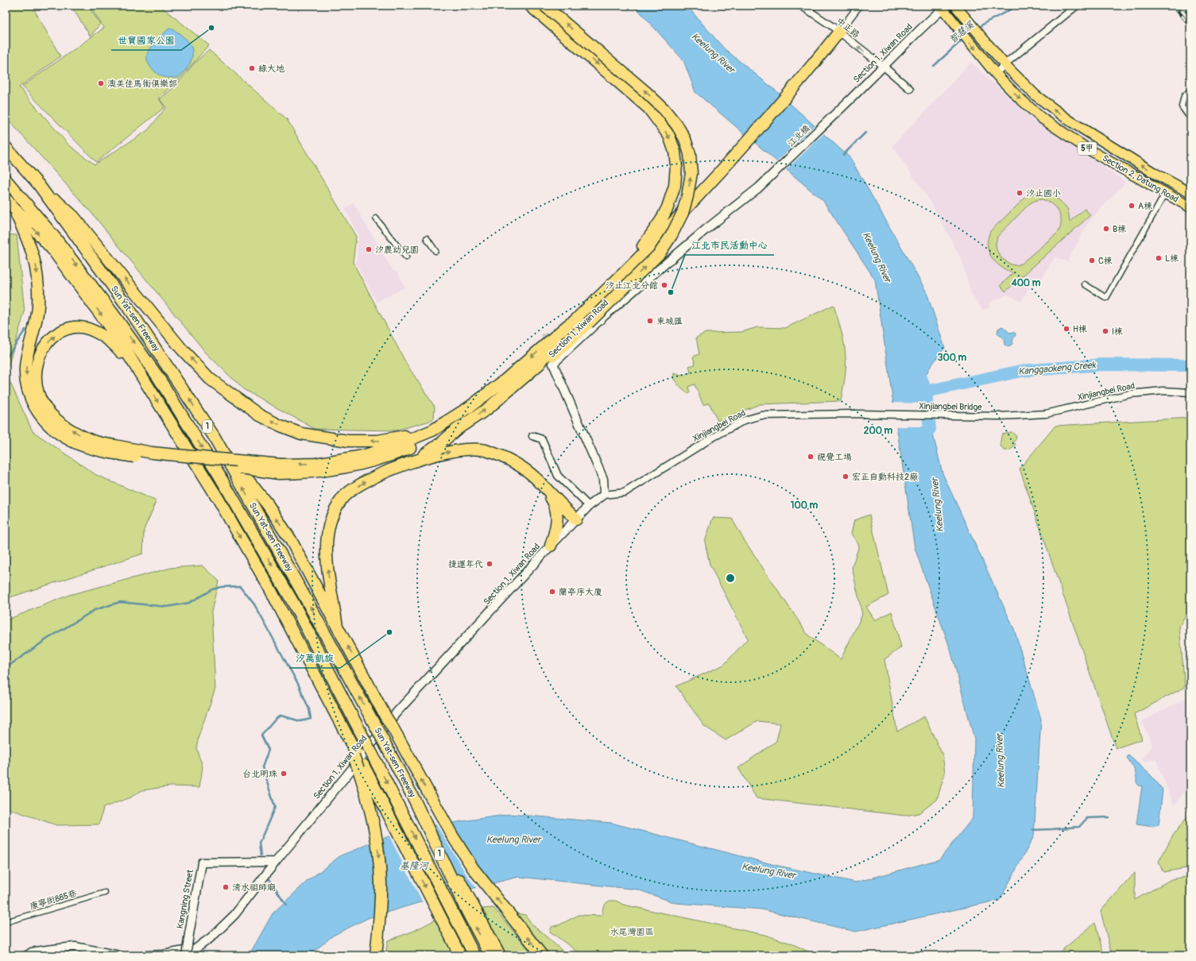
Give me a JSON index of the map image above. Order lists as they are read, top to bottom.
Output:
{
  "streets": {
    "highway": ["Sun Yat-sen Freeway", "1"],
    "main road": ["5甲", "Section 2, Datung Road"],
    "street": [
      "中正路",
      "Section 1, Xiwan Road",
      "江北橋",
      "Xinjiangbei Road",
      "Xinjiangbei Bridge",
      "Kangning Street",
      "康寧街885巷"
    ]
  },
  "crossings": [
    ["中正路", "Section 1, Xiwan Road"],
    ["Section 1, Xiwan Road", "江北橋"],
    ["Section 1, Xiwan Road", "Section 2, Datung Road"],
    ["Section 1, Xiwan Road", "Xinjiangbei Road"],
    ["Section 1, Xiwan Road", "Kangning Street"],
    ["Xinjiangbei Road", "Xinjiangbei Bridge"]
  ],
  "one_way": ["中正路"],
  "water": [
    "智慧溪",
    "Keelung River",
    "Kanggaokeng Creek",
    "基隆河"
  ],
  "parks": ["水尾灣園區"],
  "places": [
    "世貿國家公園",
    "綠大地",
    "澳美佳馬術俱樂部",
    "汐止國小",
    "A棟",
    "B棟",
    "汐農幼兒園",
    "L棟",
    "C棟",
    "汐止江北分館",
    "江北市民活動中心",
    "東城匯",
    "H棟",
    "I棟",
    "視覺工場",
    "宏正自動科技2廠",
    "捷運年代",
    "蘭亭序大廈",
    "汐萬凱旋",
    "台北明珠",
    "清水祖師廟"
  ],
  "rings": [
    "400 m",
    "300 m",
    "200 m",
    "100 m"
  ]
}
